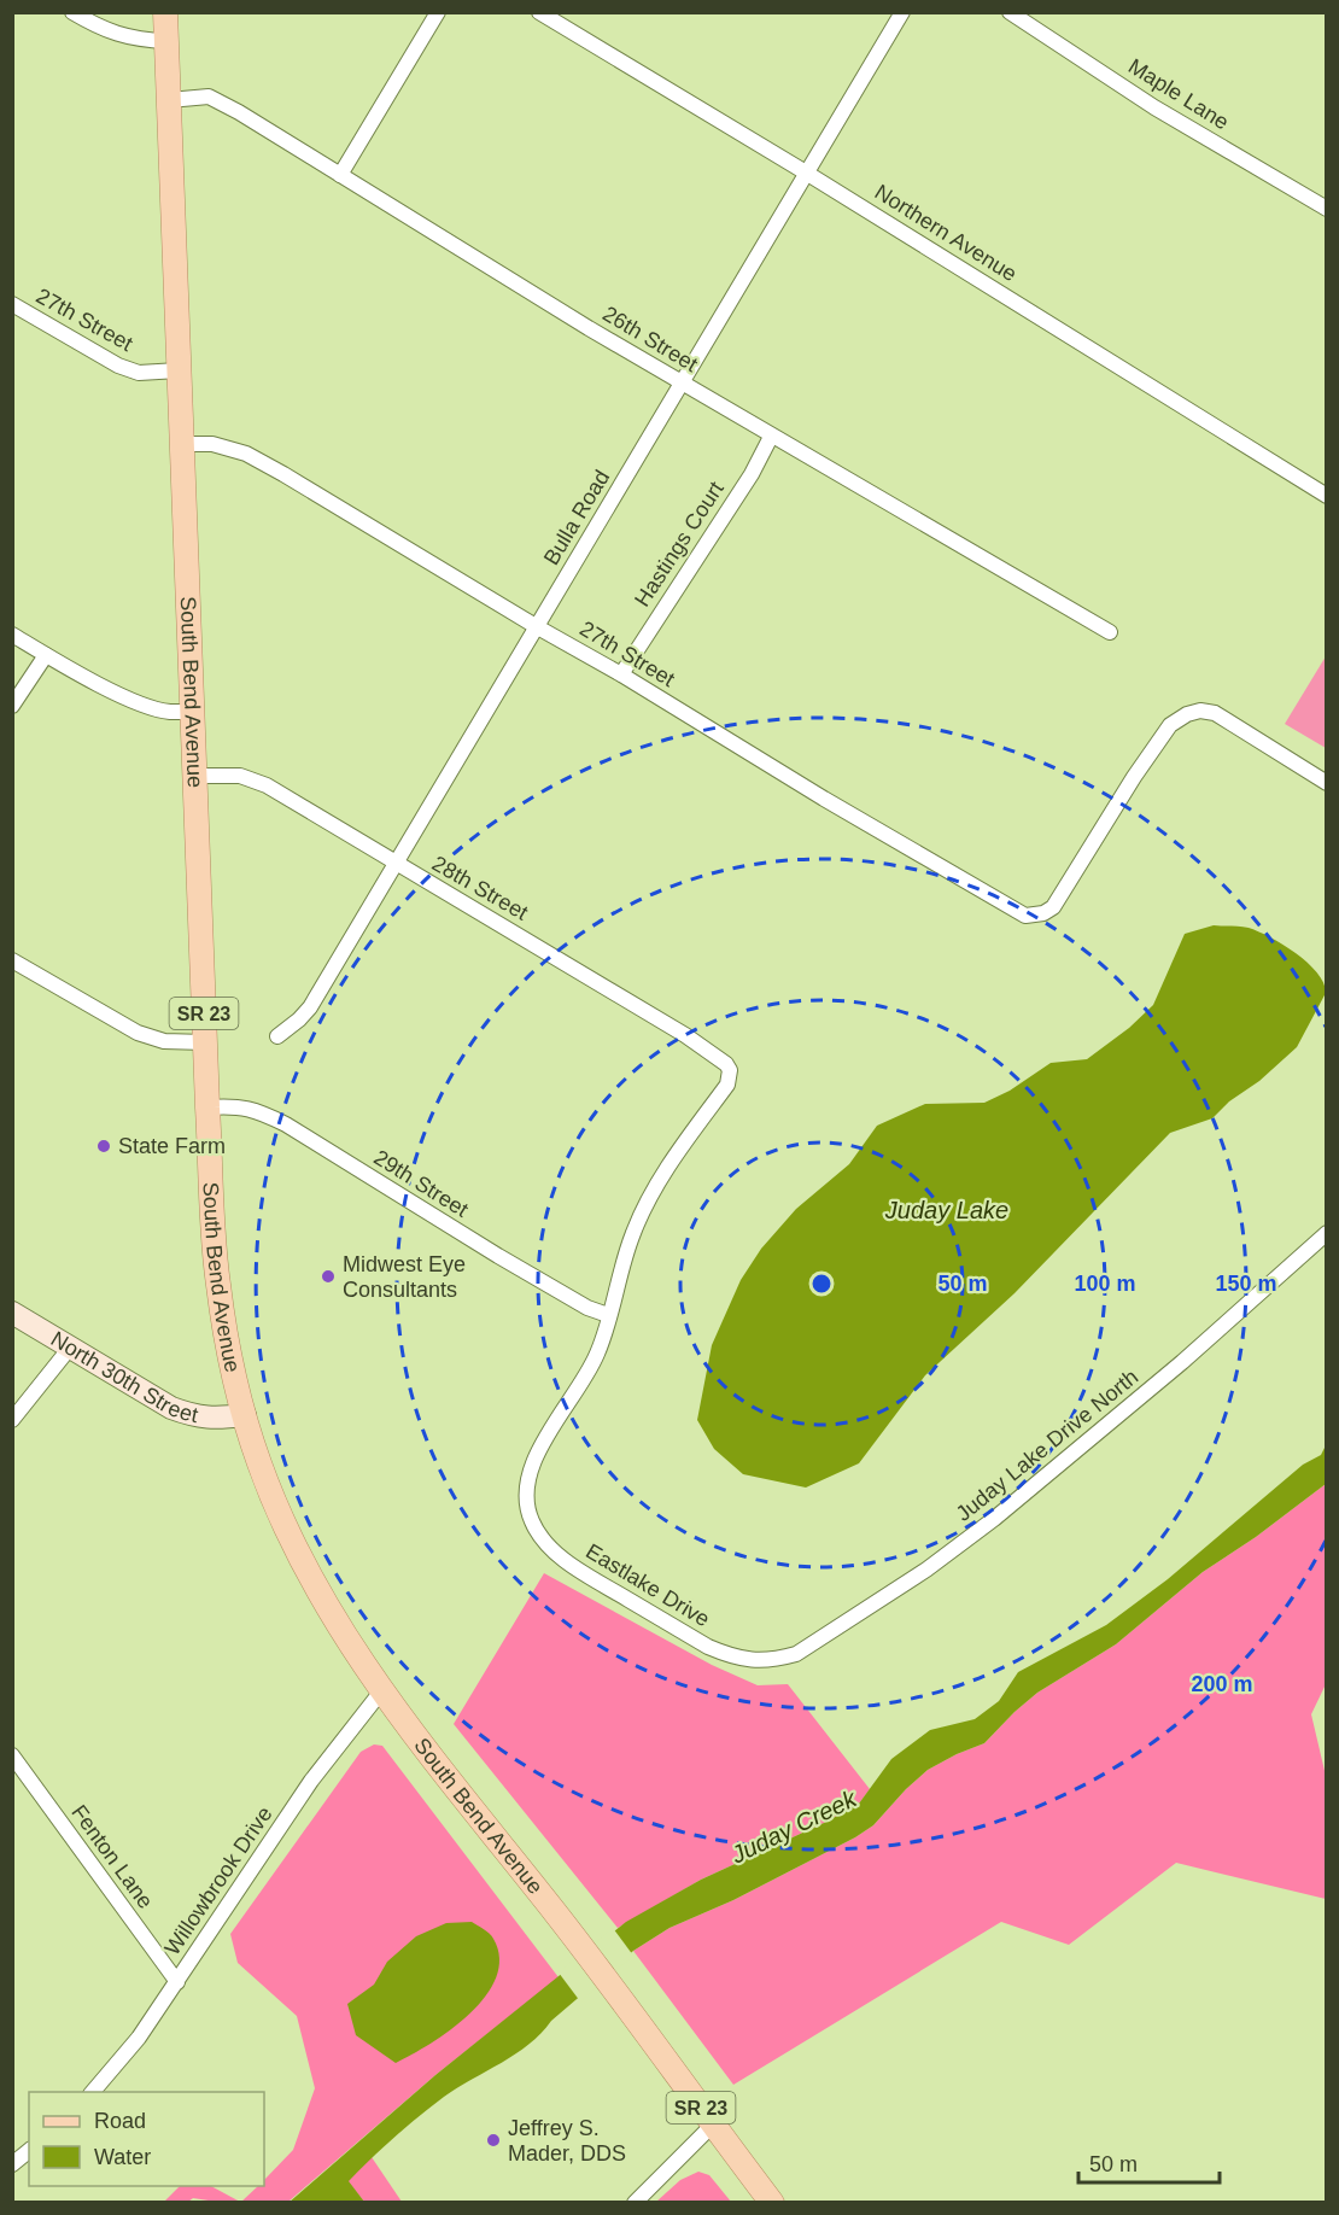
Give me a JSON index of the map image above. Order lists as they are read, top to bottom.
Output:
{
  "streets": {
    "main road": ["South Bend Avenue", "SR 23"],
    "street": [
      "Maple Lane",
      "Northern Avenue",
      "27th Street",
      "26th Street",
      "Bulla Road",
      "Hastings Court",
      "28th Street",
      "29th Street",
      "North 30th Street",
      "Juday Lake Drive North",
      "Eastlake Drive",
      "Fenton Lane",
      "Willowbrook Drive"
    ]
  },
  "crossings": [
    ["Northern Avenue", "Bulla Road"],
    ["27th Street", "Bulla Road"],
    ["27th Street", "Hastings Court"],
    ["27th Street", "South Bend Avenue"],
    ["26th Street", "Bulla Road"],
    ["26th Street", "Hastings Court"],
    ["26th Street", "South Bend Avenue"],
    ["Bulla Road", "28th Street"],
    ["South Bend Avenue", "28th Street"],
    ["South Bend Avenue", "29th Street"],
    ["South Bend Avenue", "North 30th Street"],
    ["South Bend Avenue", "Willowbrook Drive"],
    ["28th Street", "29th Street"],
    ["28th Street", "Eastlake Drive"],
    ["29th Street", "Eastlake Drive"],
    ["Juday Lake Drive North", "Eastlake Drive"],
    ["Fenton Lane", "Willowbrook Drive"]
  ],
  "water": ["Juday Lake", "Juday Creek"],
  "places": ["State Farm", "Midwest Eye Consultants", "Jeffrey S. Mader, DDS"],
  "legend": ["Road", "Water"],
  "scale_bar": "50 m",
  "rings": [
    "50 m",
    "100 m",
    "150 m",
    "200 m"
  ]
}
